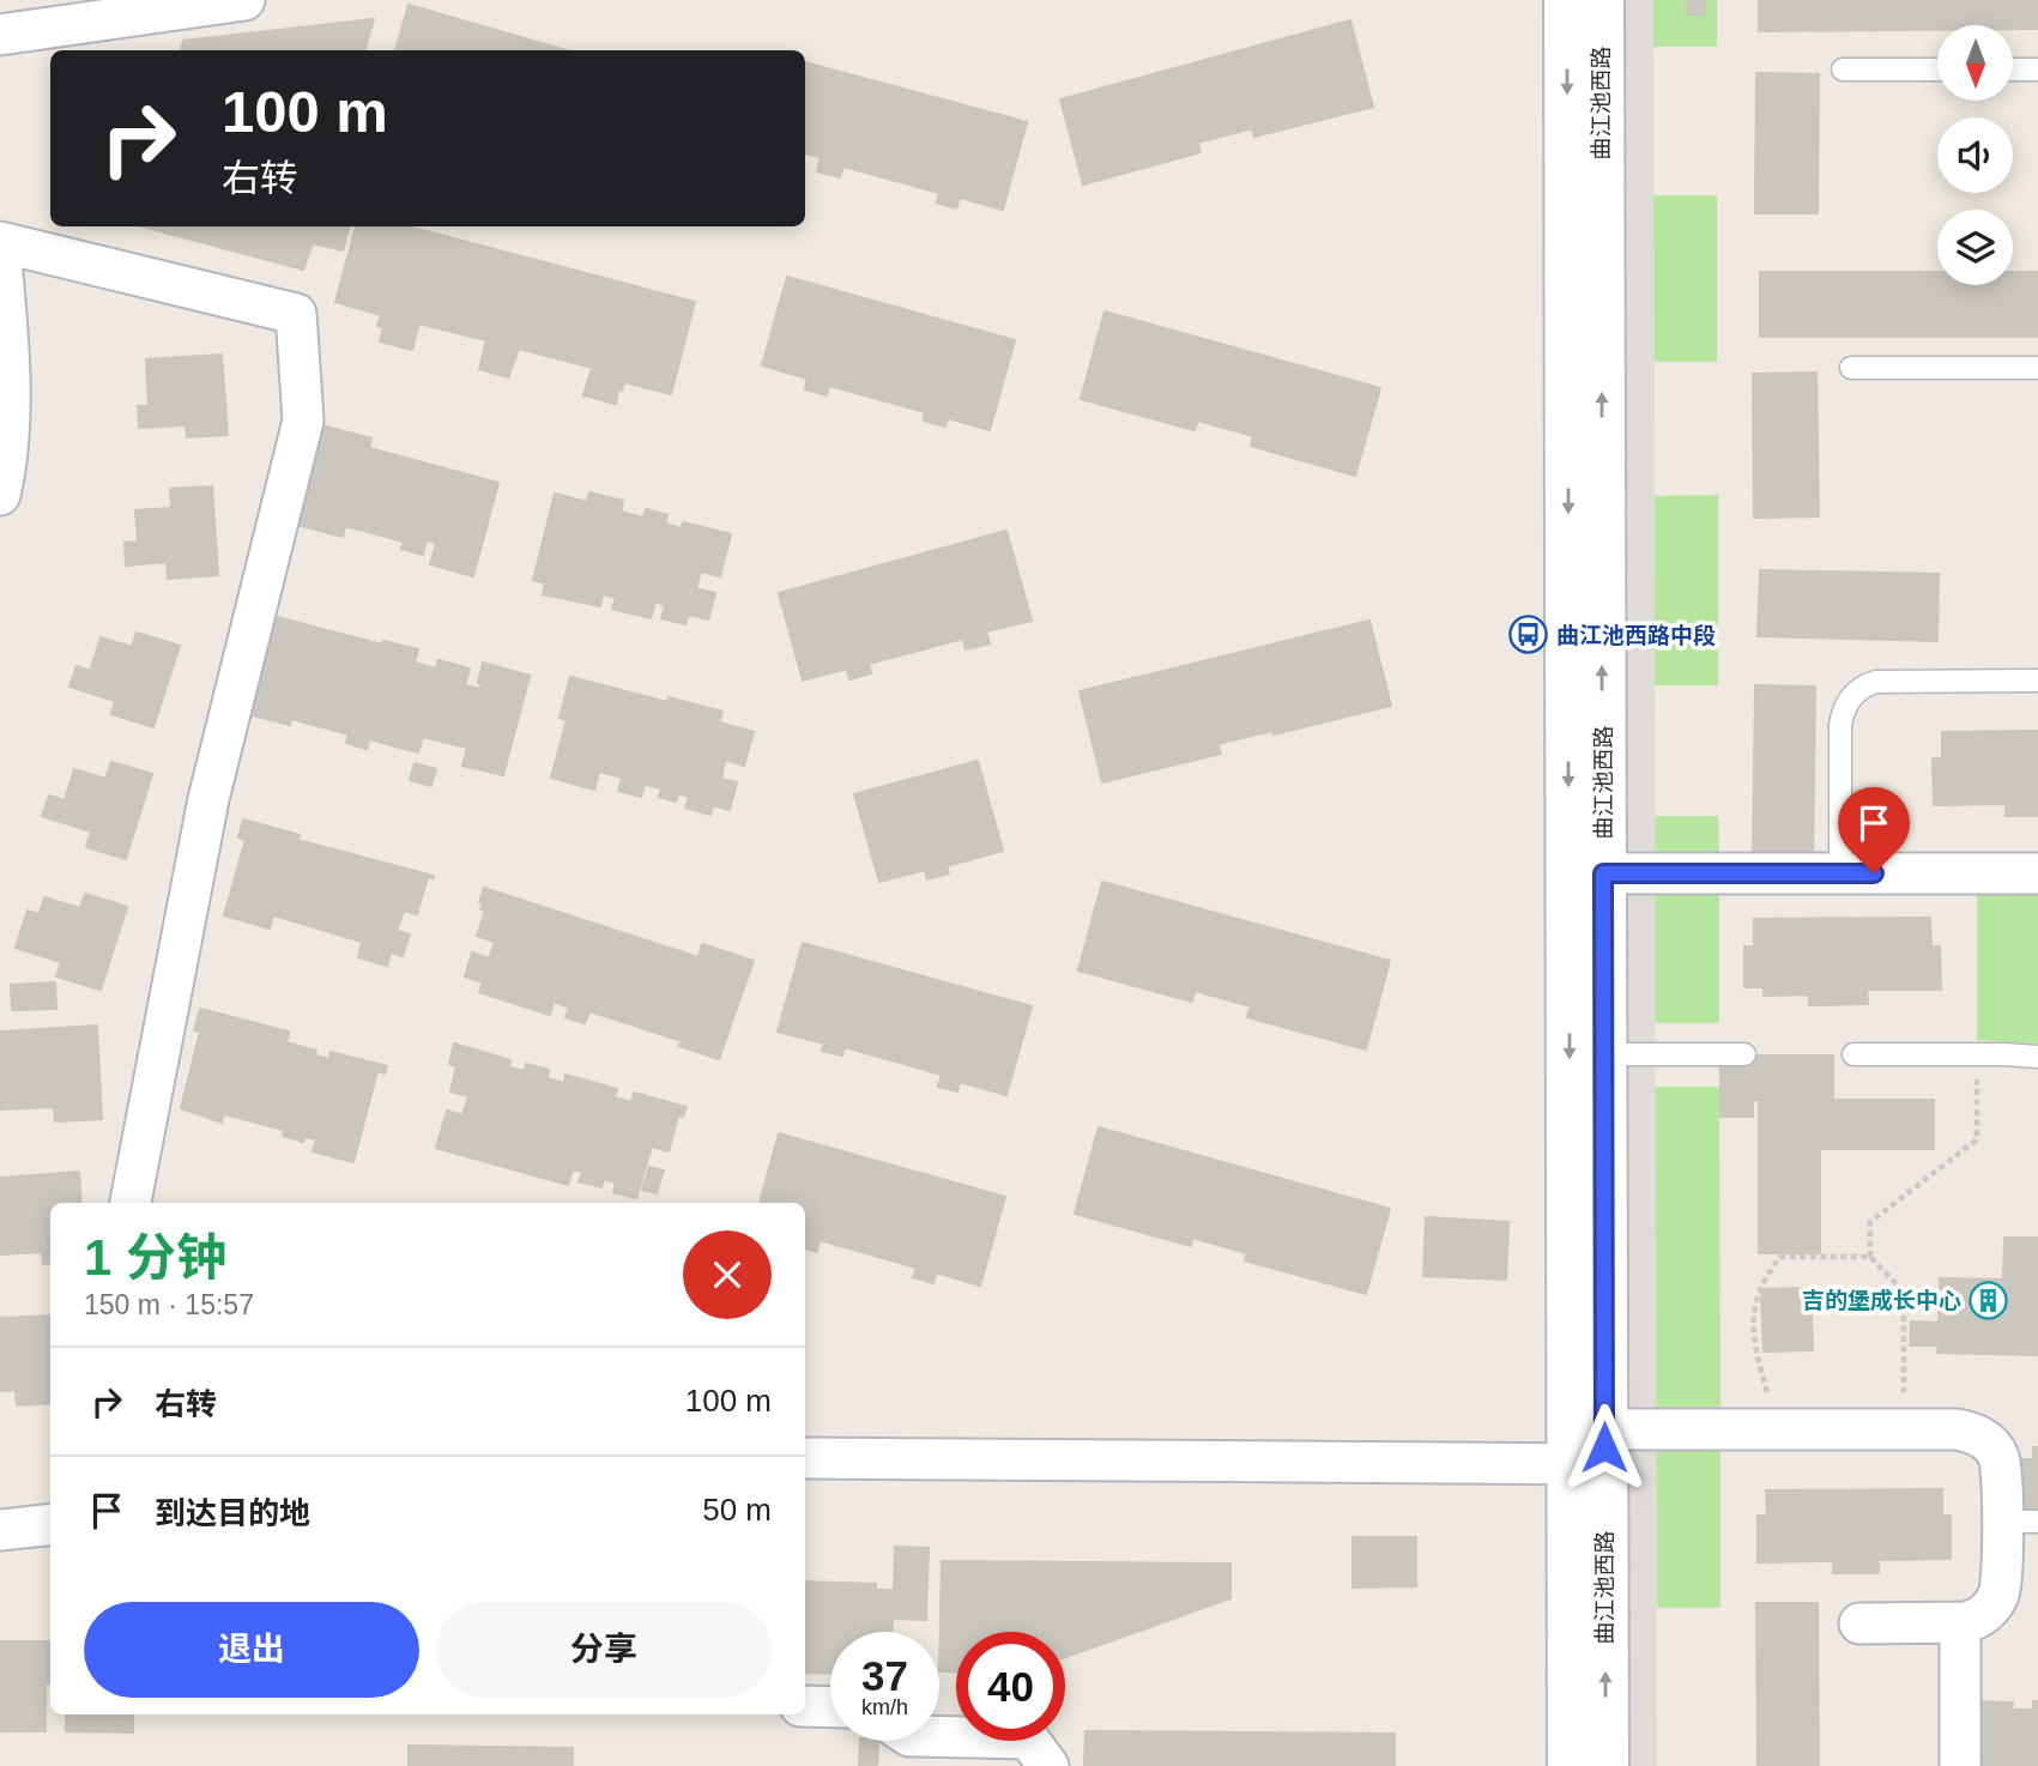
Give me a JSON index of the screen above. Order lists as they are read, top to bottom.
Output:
{
  "streets": {
    "street": ["曲江池西路"]
  },
  "places": {
    "bus stop": ["曲江池西路中段"],
    "building": ["吉的堡成长中心"]
  },
  "north": "bottom",
  "page": {
    "turn": ["100 m", "右转"],
    "heading": ["1 分钟", "150 m · 15:57"],
    "list": [
      {
        "name": "右转",
        "value": "100 m"
      },
      {
        "name": "到达目的地",
        "value": "50 m"
      }
    ],
    "buttons": ["退出", "分享"],
    "speed": "37 km/h",
    "limit": "40"
  }
}
